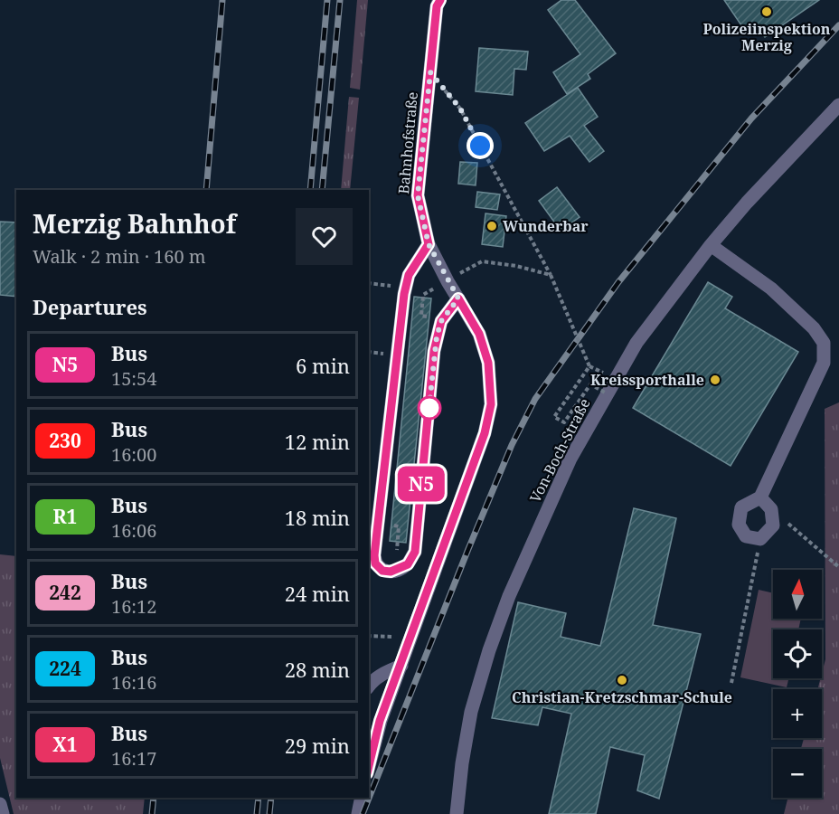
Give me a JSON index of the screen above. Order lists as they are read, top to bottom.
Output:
{
  "streets": {
    "street": ["Bahnhofstraße", "Von-Boch-Straße"]
  },
  "places": [
    "Polizeiinspektion Merzig",
    "Wunderbar",
    "Kreissporthalle",
    "Christian-Kretzschmar-Schule"
  ],
  "lines": ["bus line N5"],
  "north": "top",
  "page": {
    "on_map": "N5",
    "heading": [
      ["Merzig Bahnhof", "Walk · 2 min · 160 m"],
      "Departures"
    ],
    "list": [
      {
        "mark": "N5",
        "name": "Bus",
        "note": "15:54",
        "value": "6 min"
      },
      {
        "mark": "230",
        "name": "Bus",
        "note": "16:00",
        "value": "12 min"
      },
      {
        "mark": "R1",
        "name": "Bus",
        "note": "16:06",
        "value": "18 min"
      },
      {
        "mark": "242",
        "name": "Bus",
        "note": "16:12",
        "value": "24 min"
      },
      {
        "mark": "224",
        "name": "Bus",
        "note": "16:16",
        "value": "28 min"
      },
      {
        "mark": "X1",
        "name": "Bus",
        "note": "16:17",
        "value": "29 min"
      }
    ],
    "map_buttons": ["+", "−"]
  }
}
